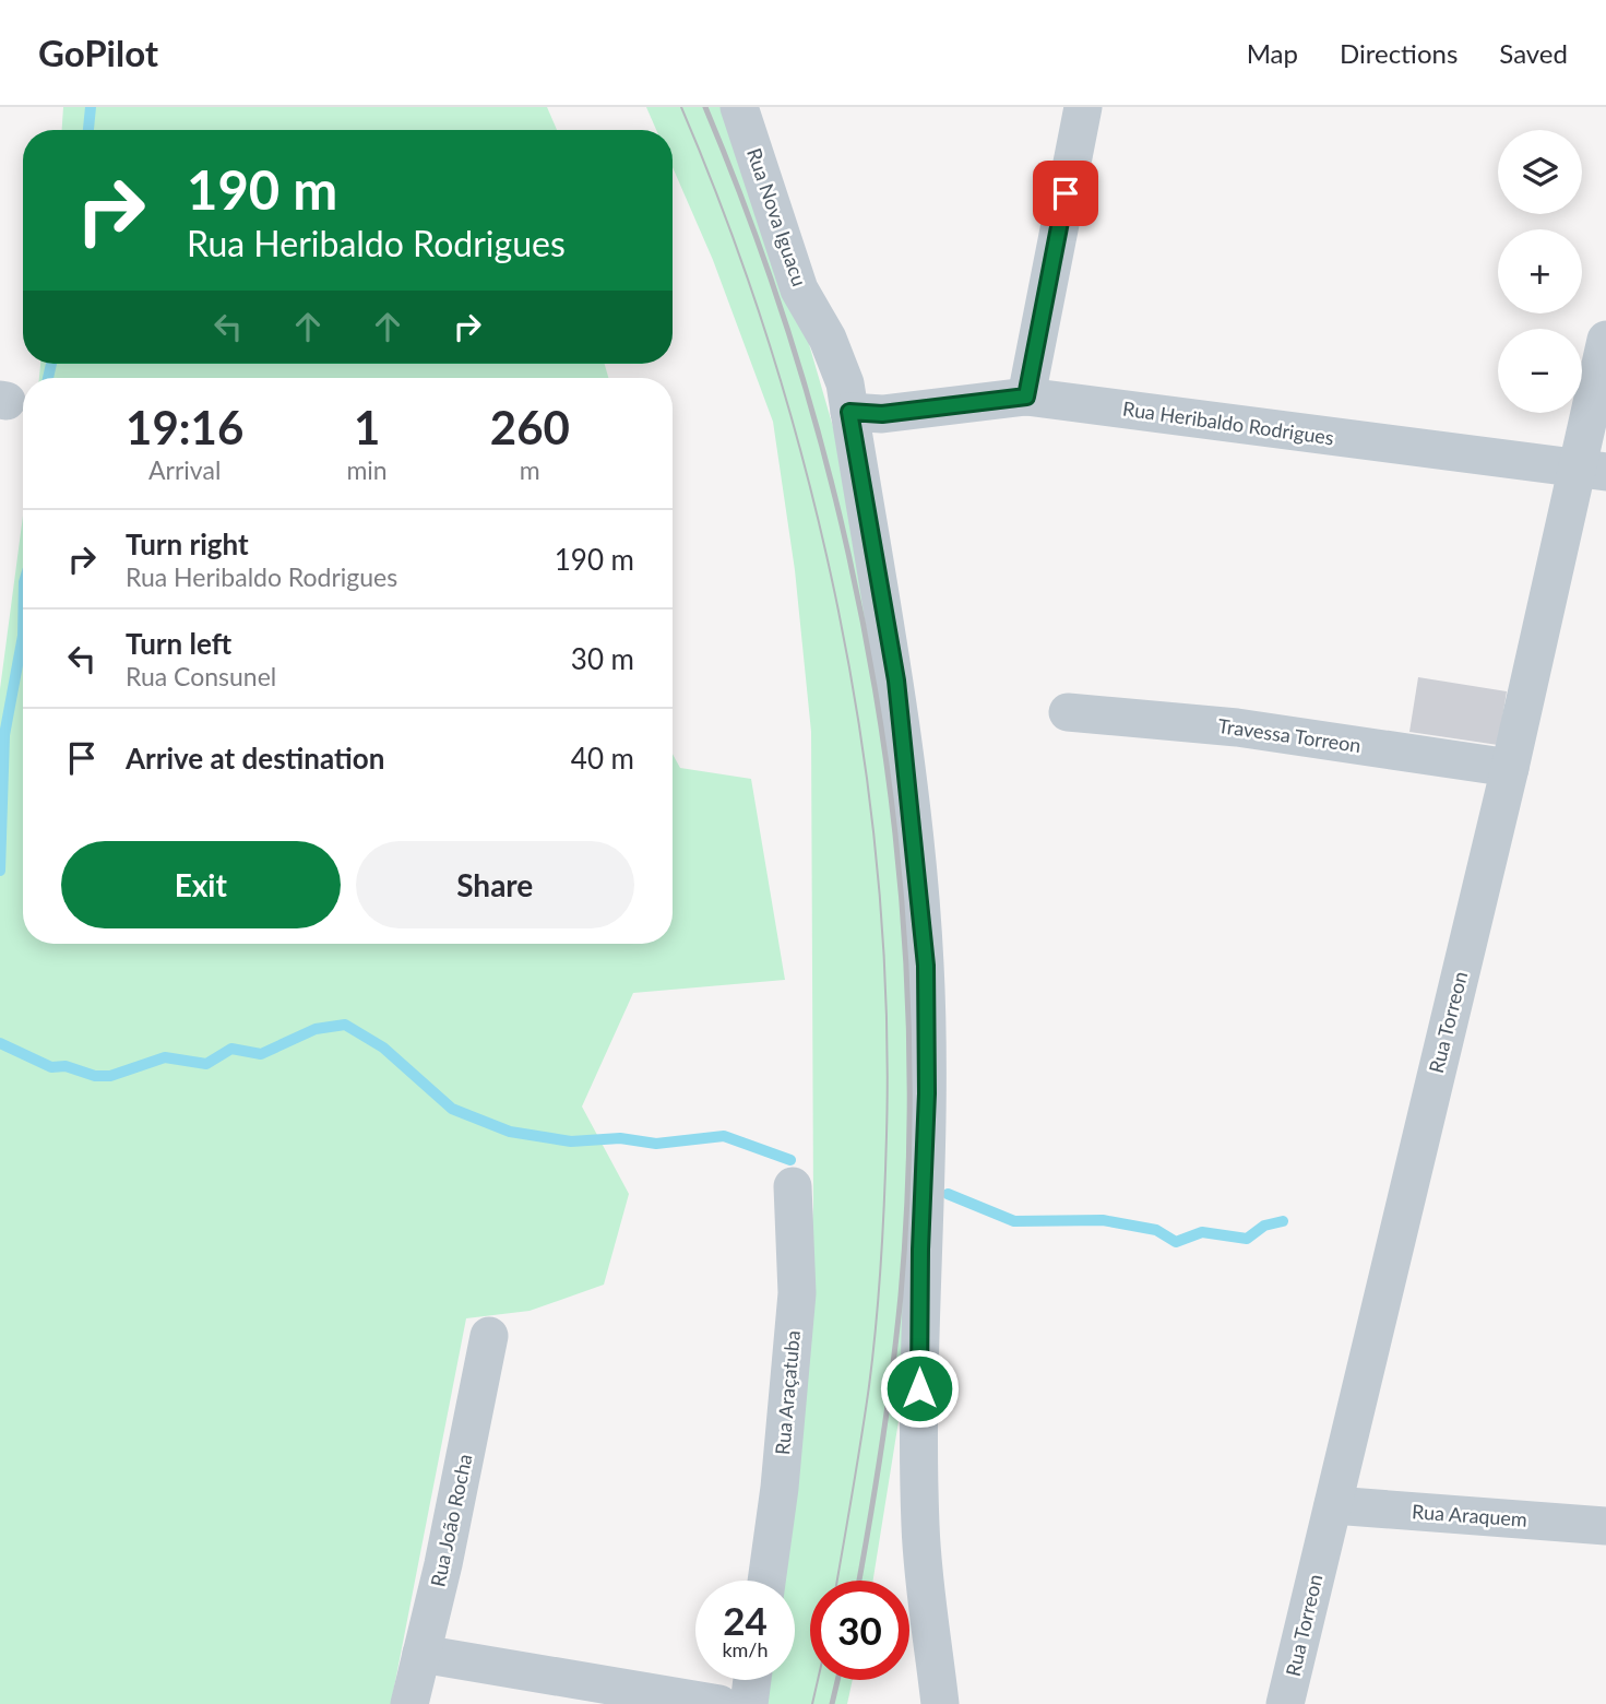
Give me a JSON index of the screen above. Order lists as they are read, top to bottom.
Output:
{
  "streets": {
    "street": [
      "Rua Nova Iguacu",
      "Rua Heribaldo Rodrigues",
      "Travessa Torreon",
      "Rua Torreon",
      "Rua Araçatuba",
      "Rua Araquem",
      "Rua João Rocha"
    ]
  },
  "crossings": [
    ["Rua Nova Iguacu", "Rua Heribaldo Rodrigues"],
    ["Rua Heribaldo Rodrigues", "Rua Torreon"],
    ["Travessa Torreon", "Rua Torreon"],
    ["Rua Torreon", "Rua Araquem"]
  ],
  "page": {
    "header": "GoPilot",
    "nav": ["Map", "Directions", "Saved"],
    "map_buttons": ["+", "−"],
    "turn": ["190 m", "Rua Heribaldo Rodrigues"],
    "eta": [
      "19:16",
      "Arrival",
      "1",
      "min",
      "260",
      "m"
    ],
    "list": [
      {
        "name": "Turn right",
        "note": "Rua Heribaldo Rodrigues",
        "value": "190 m"
      },
      {
        "name": "Turn left",
        "note": "Rua Consunel",
        "value": "30 m"
      },
      {
        "name": "Arrive at destination",
        "value": "40 m"
      }
    ],
    "buttons": ["Exit", "Share"],
    "speed": "24 km/h",
    "limit": "30"
  }
}
